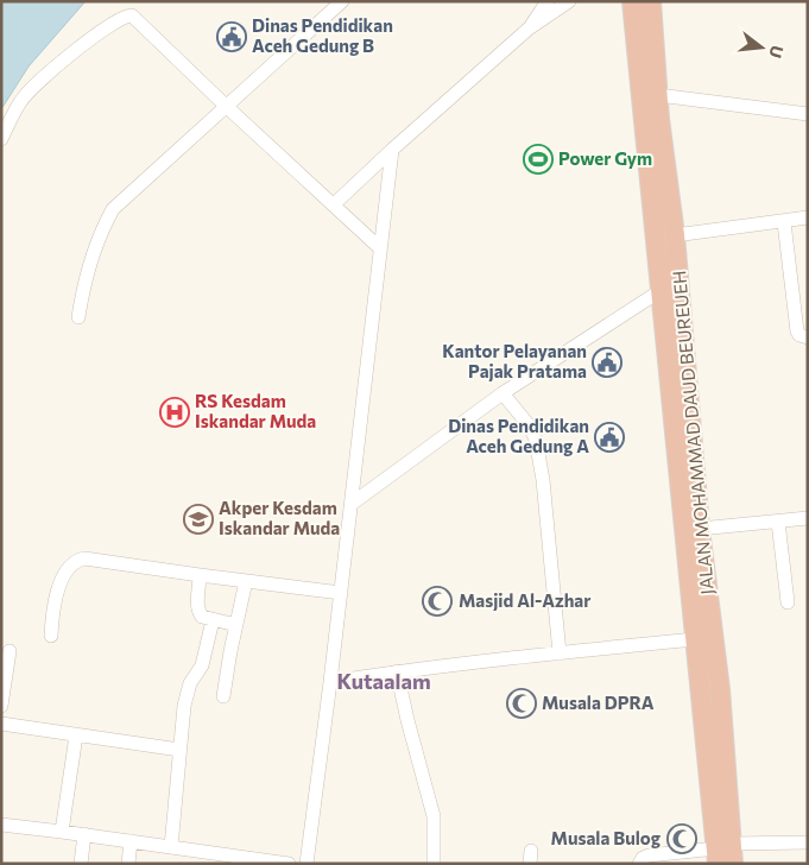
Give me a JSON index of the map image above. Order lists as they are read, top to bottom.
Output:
{
  "streets": {
    "highway": ["JALAN MOHAMMAD DAUD BEUREUEH"]
  },
  "districts": ["Kutaalam"],
  "places": {
    "public building": ["Dinas Pendidikan Aceh Gedung B", "Kantor Pelayanan Pajak Pratama", "Dinas Pendidikan Aceh Gedung A"],
    "sports": ["Power Gym"],
    "hospital": ["RS Kesdam Iskandar Muda"],
    "school or university": ["Akper Kesdam Iskandar Muda"],
    "mosque": ["Masjid Al-Azhar", "Musala DPRA", "Musala Bulog"]
  },
  "north": "right"
}
